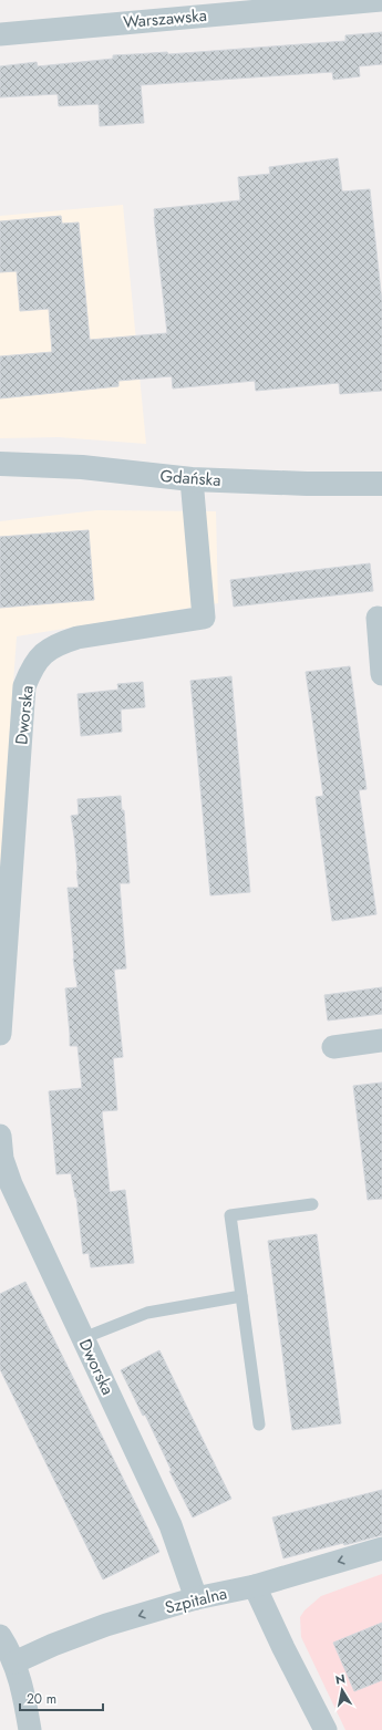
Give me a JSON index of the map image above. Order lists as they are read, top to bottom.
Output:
{
  "streets": {
    "street": [
      "Warszawska",
      "Gdańska",
      "Dworska",
      "Szpitalna"
    ]
  },
  "crossings": [
    ["Gdańska", "Dworska"],
    ["Dworska", "Szpitalna"]
  ],
  "one_way": ["Szpitalna"],
  "scale_bar": "20 m",
  "north": "top"
}
